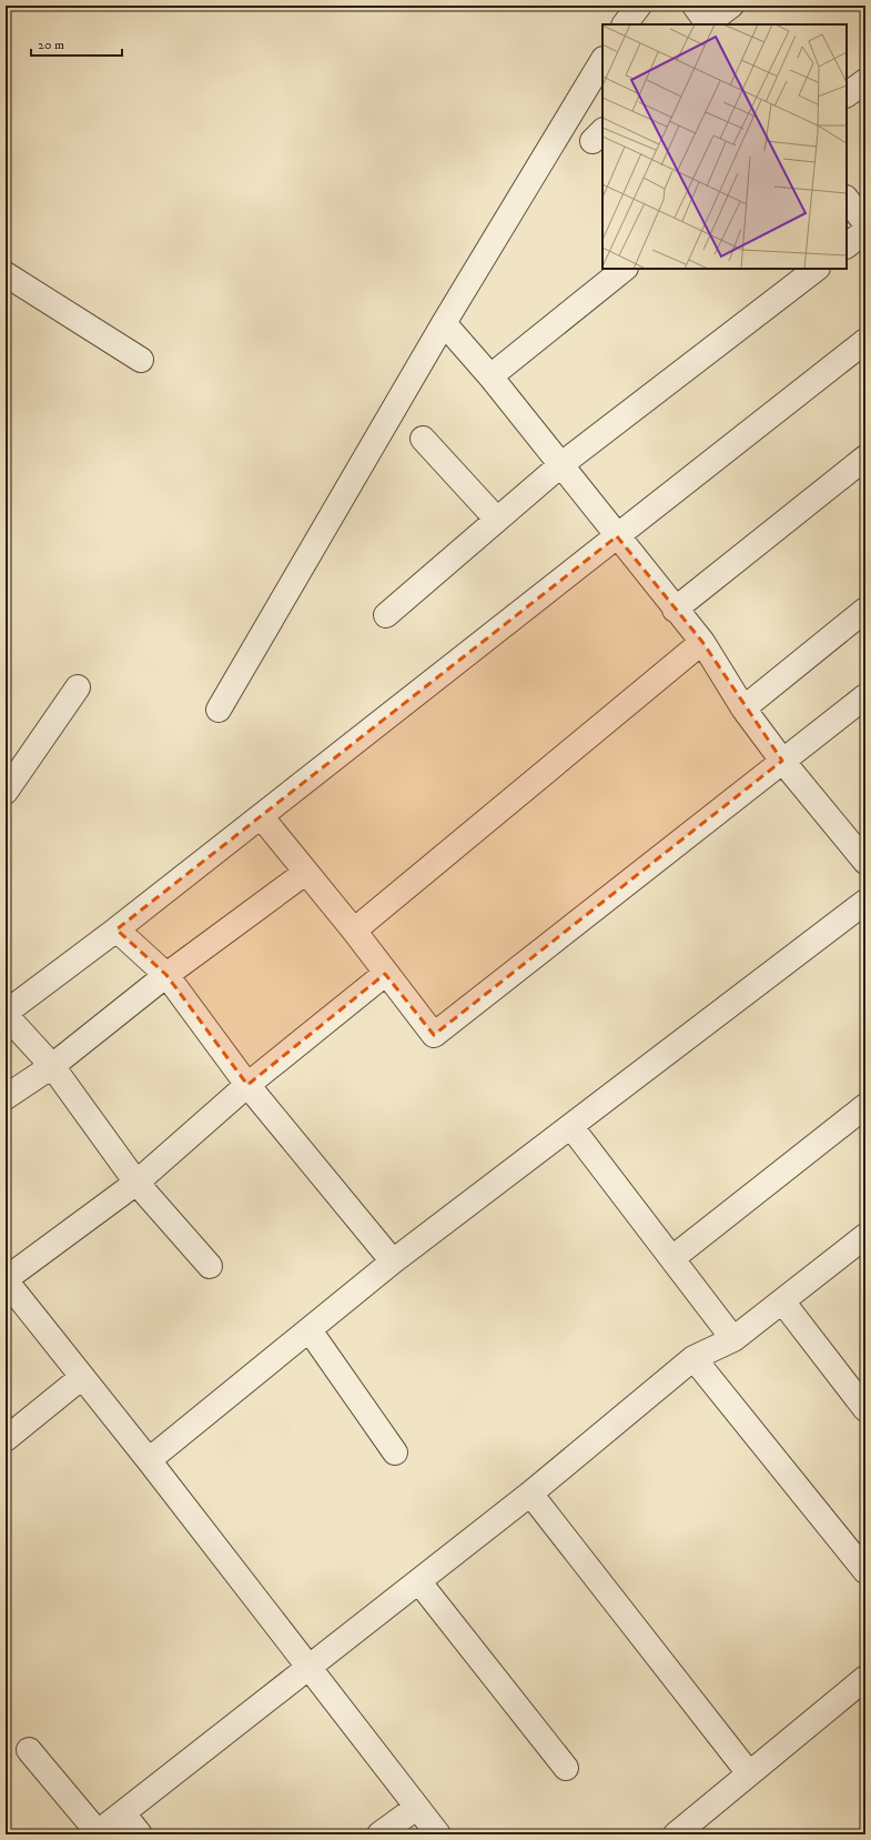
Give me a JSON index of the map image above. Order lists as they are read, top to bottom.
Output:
{
  "scale_bar": "20 m"
}
